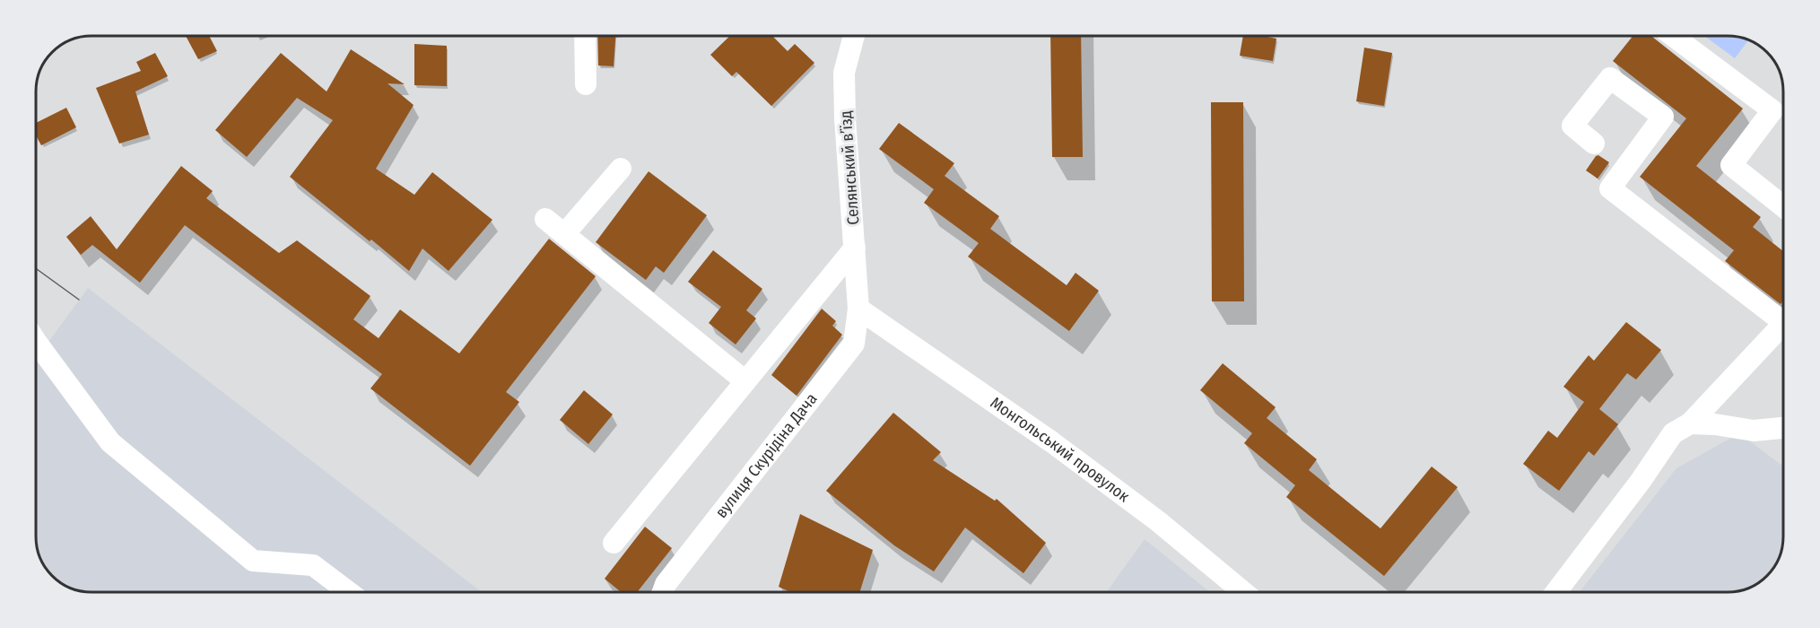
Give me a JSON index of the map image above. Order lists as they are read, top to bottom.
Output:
{
  "streets": {
    "street": ["Селянський вʼїзд", "Монгольський провулок", "вулиця Скурідіна Дача"]
  },
  "crossings": [
    ["Селянський вʼїзд", "Монгольський провулок"],
    ["Селянський вʼїзд", "вулиця Скурідіна Дача"],
    ["Монгольський провулок", "вулиця Скурідіна Дача"]
  ]
}
